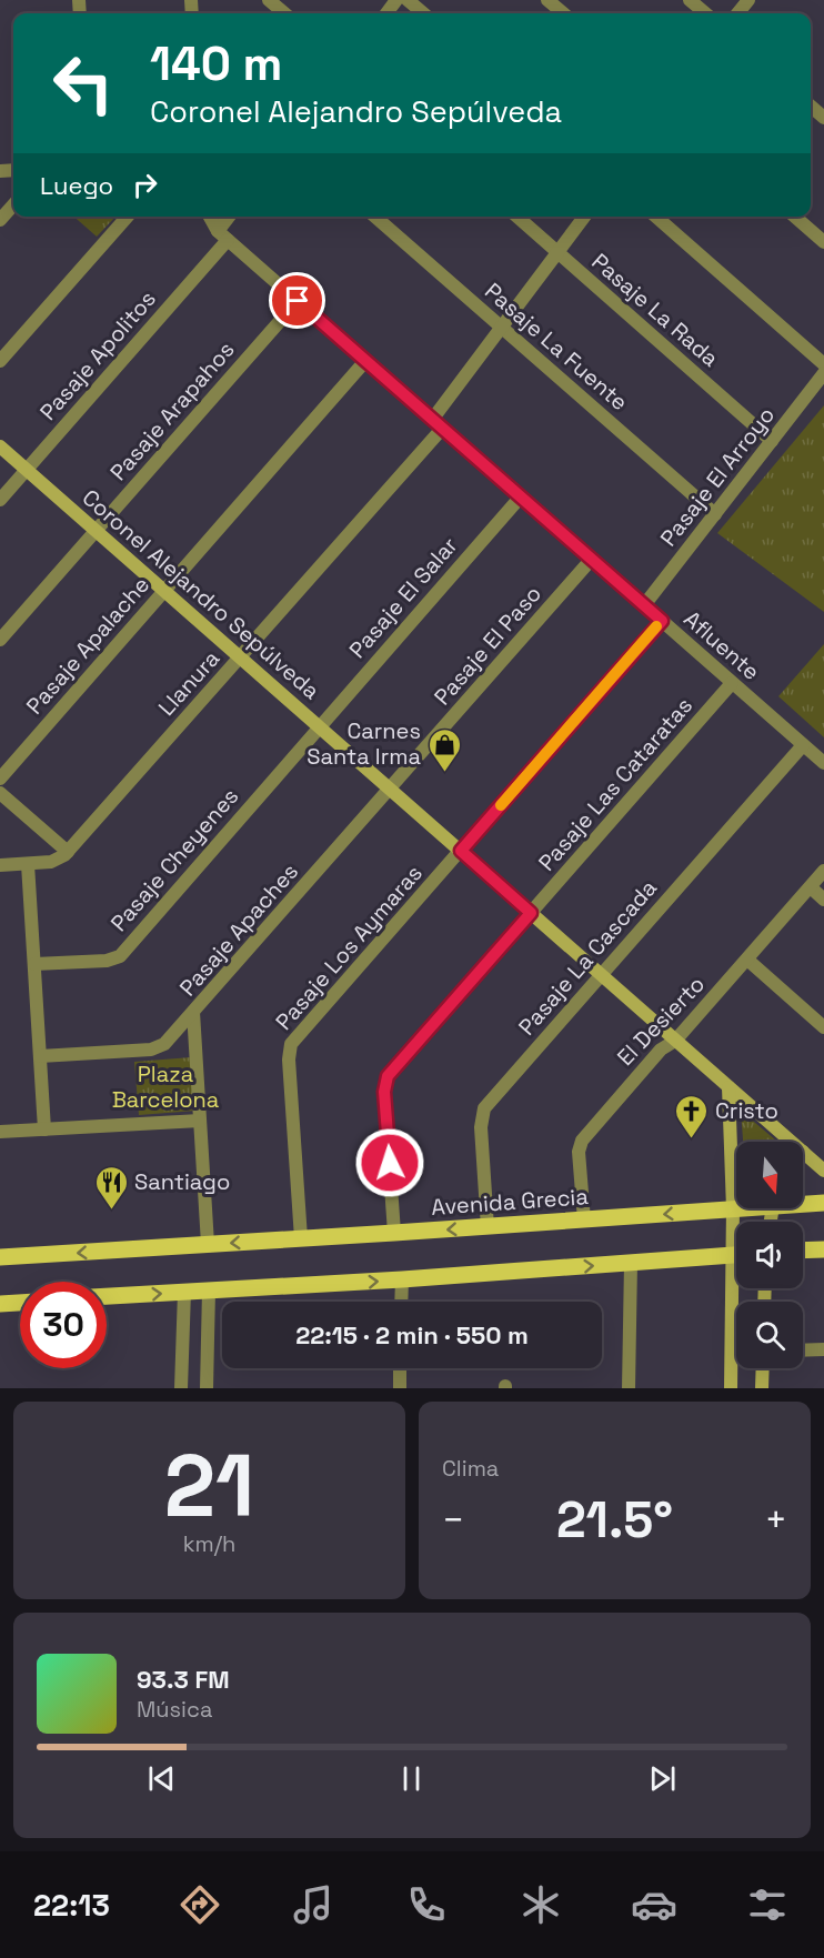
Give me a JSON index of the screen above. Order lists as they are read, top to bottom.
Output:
{
  "streets": {
    "main road": ["Avenida Grecia"],
    "street": [
      "Pasaje La Rada",
      "Pasaje La Fuente",
      "Pasaje Apolitos",
      "Pasaje Arapahos",
      "Pasaje El Arroyo",
      "Coronel Alejandro Sepúlveda",
      "Pasaje El Salar",
      "Pasaje Apalache",
      "Pasaje El Paso",
      "Afluente",
      "Llanura",
      "Pasaje Las Cataratas",
      "Pasaje Cheyenes",
      "Pasaje Apaches",
      "Pasaje Los Aymaras",
      "Pasaje La Cascada",
      "El Desierto"
    ]
  },
  "crossings": [
    ["Pasaje La Rada", "Pasaje El Arroyo"],
    ["Pasaje La Rada", "Llanura"],
    ["Pasaje La Fuente", "Pasaje El Arroyo"],
    ["Pasaje La Fuente", "Llanura"],
    ["Pasaje Apolitos", "Coronel Alejandro Sepúlveda"],
    ["Pasaje Apolitos", "Afluente"],
    ["Pasaje Arapahos", "Coronel Alejandro Sepúlveda"],
    ["Pasaje Arapahos", "Afluente"],
    ["Pasaje El Arroyo", "Afluente"],
    ["Coronel Alejandro Sepúlveda", "Pasaje El Salar"],
    ["Coronel Alejandro Sepúlveda", "Pasaje Apalache"],
    ["Coronel Alejandro Sepúlveda", "Pasaje El Paso"],
    ["Coronel Alejandro Sepúlveda", "Llanura"],
    ["Coronel Alejandro Sepúlveda", "Pasaje Las Cataratas"],
    ["Coronel Alejandro Sepúlveda", "Pasaje Cheyenes"],
    ["Coronel Alejandro Sepúlveda", "Pasaje Apaches"],
    ["Coronel Alejandro Sepúlveda", "Pasaje Los Aymaras"],
    ["Coronel Alejandro Sepúlveda", "Pasaje La Cascada"],
    ["Coronel Alejandro Sepúlveda", "El Desierto"],
    ["Pasaje El Salar", "Afluente"],
    ["Pasaje El Salar", "Pasaje Cheyenes"],
    ["Pasaje Apalache", "Afluente"],
    ["Pasaje El Paso", "Afluente"],
    ["Pasaje El Paso", "Pasaje Apaches"],
    ["Afluente", "Llanura"],
    ["Afluente", "Pasaje Las Cataratas"],
    ["Afluente", "Pasaje La Cascada"],
    ["Pasaje Las Cataratas", "Avenida Grecia"],
    ["Pasaje Apaches", "Avenida Grecia"],
    ["Pasaje Los Aymaras", "Avenida Grecia"],
    ["Pasaje La Cascada", "Avenida Grecia"],
    ["El Desierto", "Avenida Grecia"]
  ],
  "parks": ["Plaza Barcelona"],
  "places": {
    "shop": ["Carnes Santa Irma"],
    "church": ["Cristo"],
    "restaurant": ["Santiago"]
  },
  "north": "bottom",
  "page": {
    "turn": ["140 m", "Coronel Alejandro Sepúlveda"],
    "then": "Luego",
    "limit": "30",
    "trip": "22:15 · 2 min · 550 m",
    "tile": [
      ["21", "km/h"],
      "Clima"
    ],
    "heat": ["−", "21.5°", "+"],
    "song": ["93.3 FM", "Música"],
    "tabs": "22:13"
  }
}
